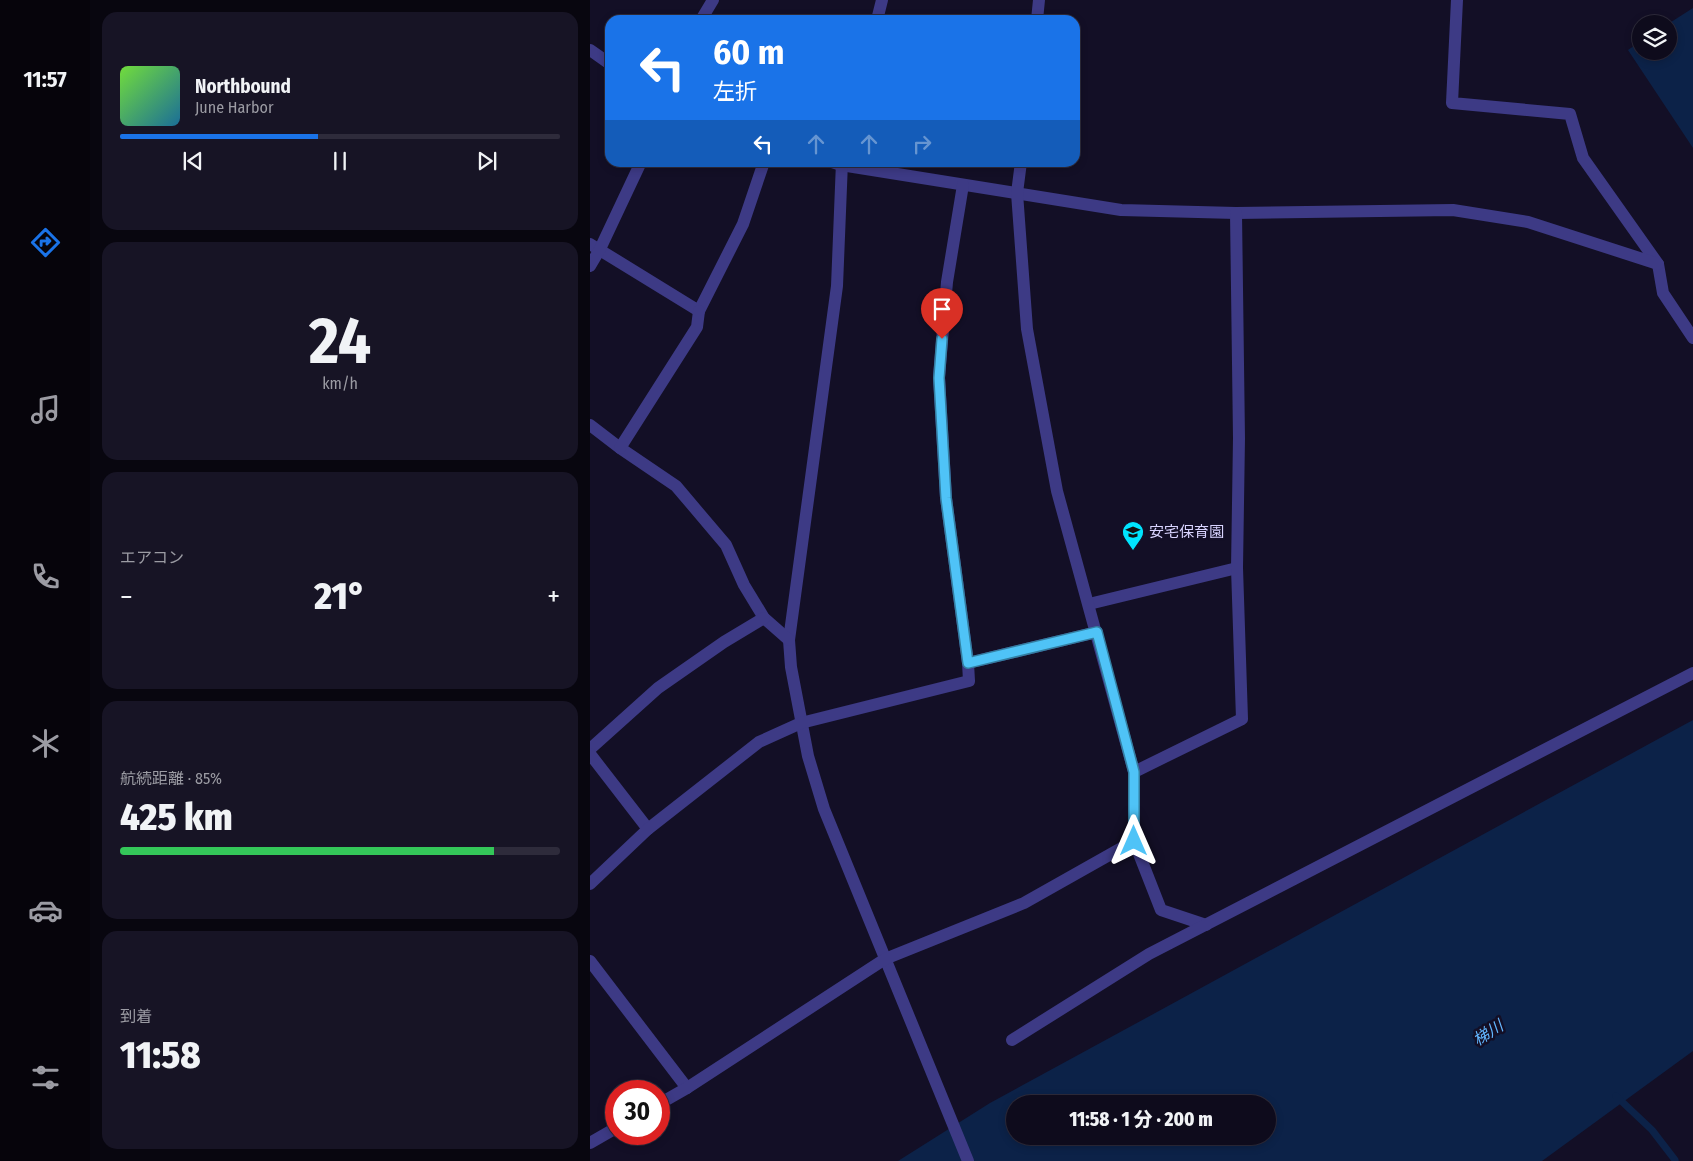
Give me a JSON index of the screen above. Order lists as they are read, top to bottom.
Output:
{
  "water": ["梯川"],
  "places": {
    "school or university": ["安宅保育園"]
  },
  "page": {
    "tabs": "11:57",
    "turn": ["60 m", "左折"],
    "song": ["Northbound", "June Harbor"],
    "tile": [
      ["24", "km/h"],
      "エアコン",
      ["航続距離 · 85%", "425 km"],
      ["到着", "11:58"]
    ],
    "heat": ["−", "21°", "+"],
    "limit": "30",
    "trip": "11:58 · 1 分 · 200 m"
  }
}
